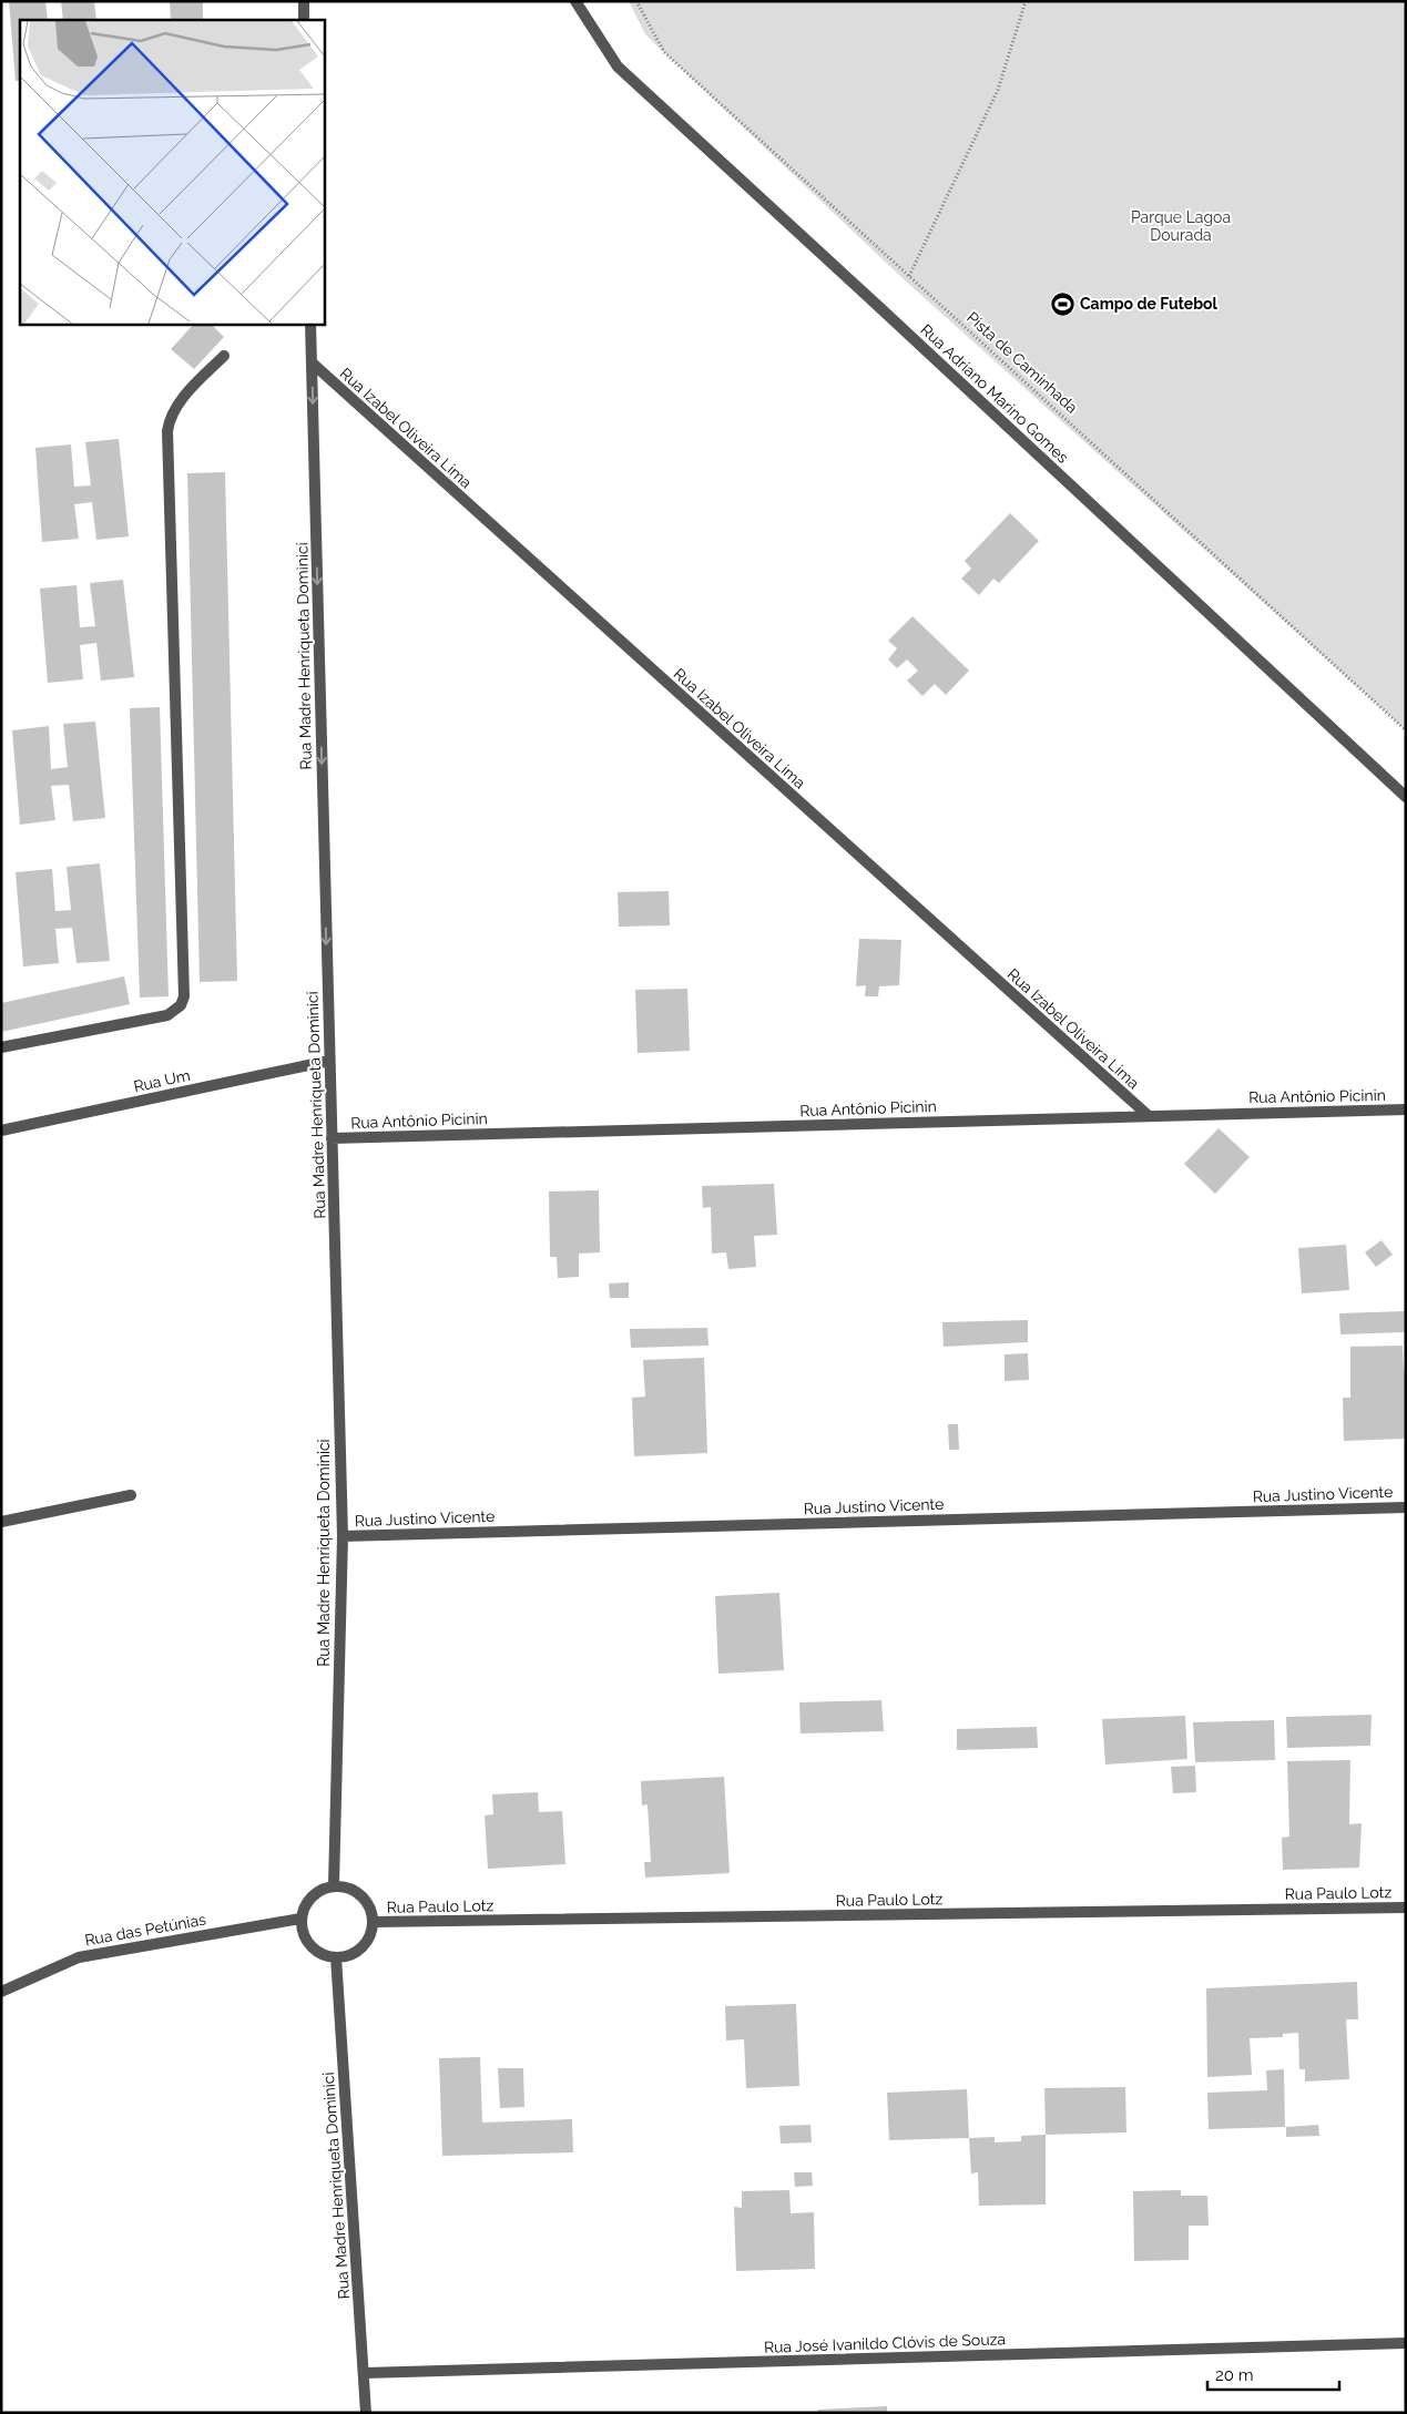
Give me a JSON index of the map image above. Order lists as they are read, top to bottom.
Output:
{
  "streets": {
    "street": [
      "Rua Adriano Marino Gomes",
      "Rua Izabel Oliveira Lima",
      "Rua Madre Henriqueta Dominici",
      "Rua Um",
      "Rua Antônio Picinin",
      "Rua Justino Vicente",
      "Rua Paulo Lotz",
      "Rua das Petúnias",
      "Rua José Ivanildo Clóvis de Souza"
    ],
    "path": ["Pista de Caminhada"]
  },
  "crossings": [
    ["Rua Izabel Oliveira Lima", "Rua Madre Henriqueta Dominici"],
    ["Rua Izabel Oliveira Lima", "Rua Antônio Picinin"],
    ["Rua Madre Henriqueta Dominici", "Rua Um"],
    ["Rua Madre Henriqueta Dominici", "Rua Antônio Picinin"],
    ["Rua Madre Henriqueta Dominici", "Rua Justino Vicente"],
    ["Rua Madre Henriqueta Dominici", "Rua Paulo Lotz"],
    ["Rua Madre Henriqueta Dominici", "Rua das Petúnias"],
    ["Rua Madre Henriqueta Dominici", "Rua José Ivanildo Clóvis de Souza"],
    ["Rua Paulo Lotz", "Rua das Petúnias"]
  ],
  "parks": ["Parque Lagoa Dourada"],
  "places": {
    "sports": ["Campo de Futebol"]
  },
  "scale_bar": "20 m"
}
